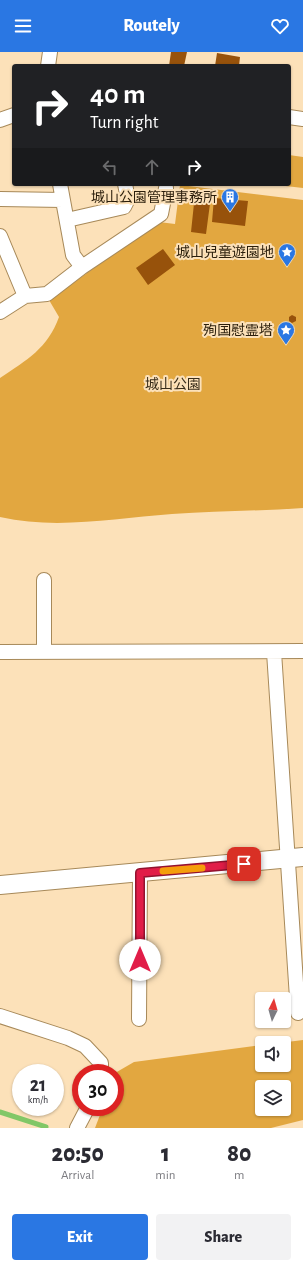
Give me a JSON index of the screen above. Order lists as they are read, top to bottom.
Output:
{
  "parks": ["城山公園"],
  "places": {
    "building": ["城山公園管理事務所"],
    "place": ["城山兒童遊園地", "殉国慰霊塔"]
  },
  "north": "top",
  "page": {
    "header": "Routely",
    "turn": ["40 m", "Turn right"],
    "speed": "21 km/h",
    "limit": "30",
    "eta": [
      "20:50",
      "Arrival",
      "1",
      "min",
      "80",
      "m"
    ],
    "buttons": ["Exit", "Share"]
  }
}
